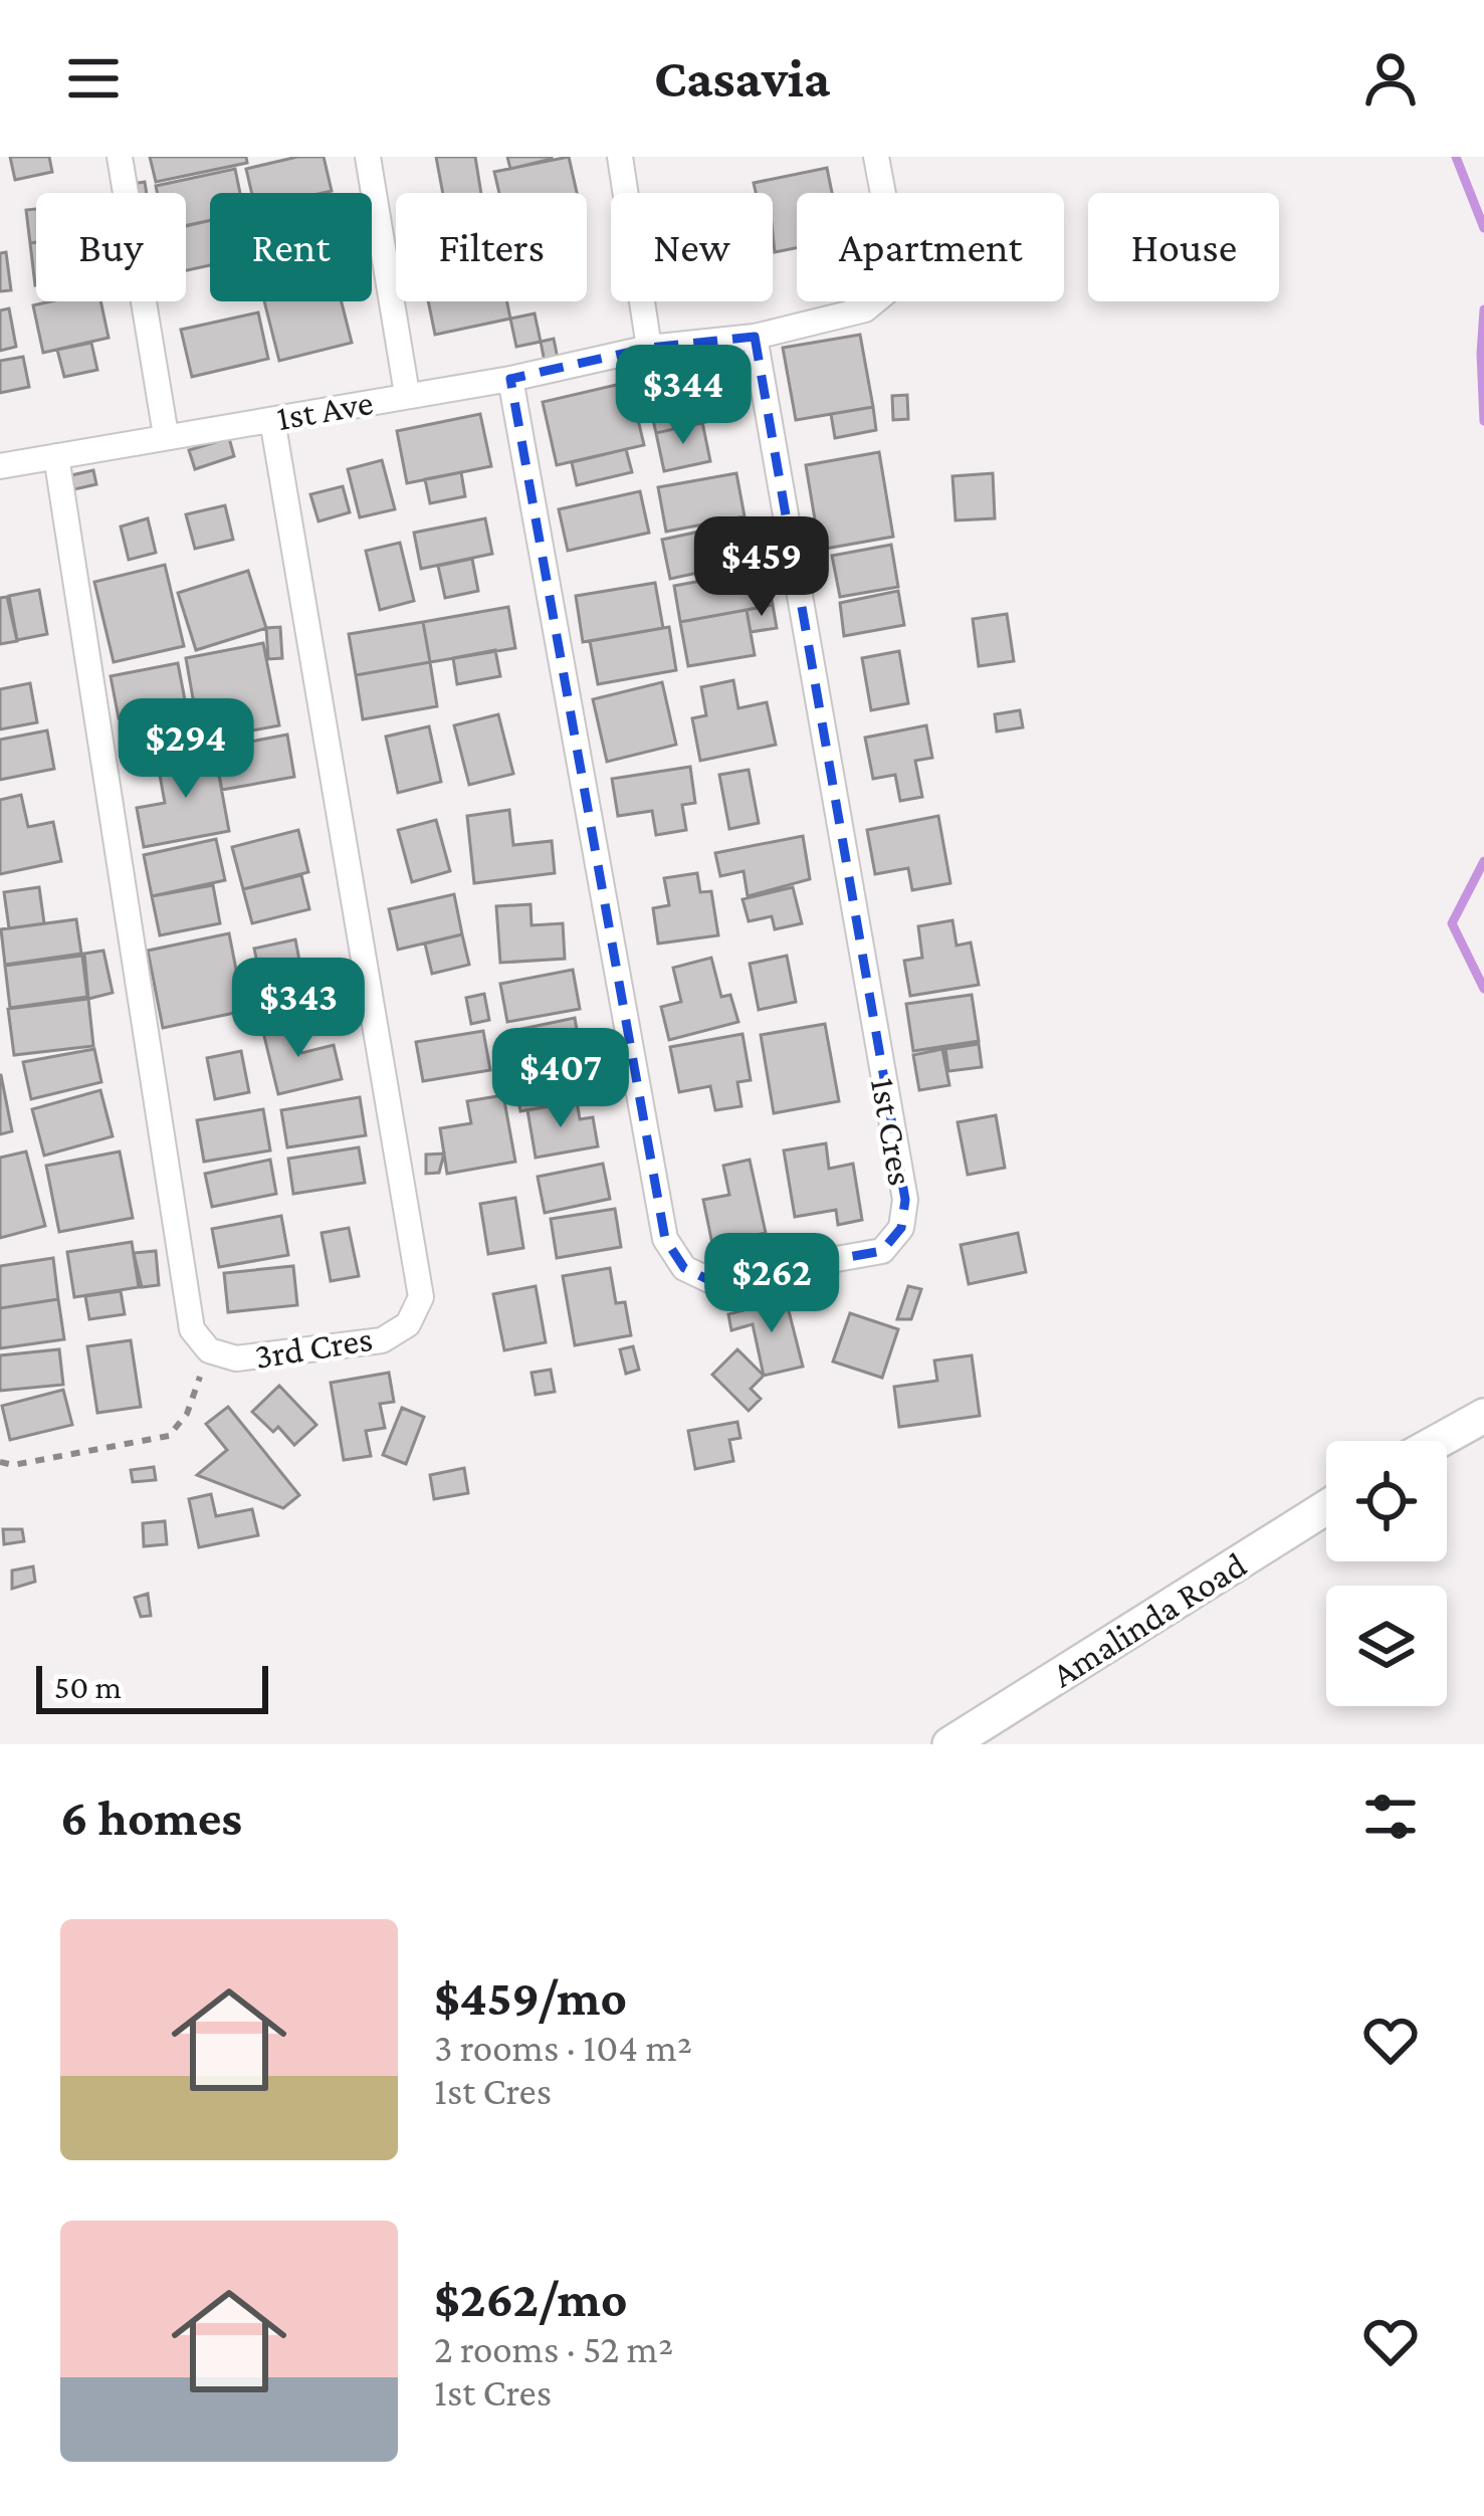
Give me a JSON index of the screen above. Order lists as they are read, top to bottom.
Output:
{
  "streets": {
    "street": [
      "1st Ave",
      "1st Cres",
      "3rd Cres",
      "Amalinda Road"
    ]
  },
  "crossings": [
    ["1st Ave", "1st Cres"],
    ["1st Ave", "3rd Cres"]
  ],
  "scale_bar": "50 m",
  "page": {
    "header": "Casavia",
    "chip": [
      "Buy",
      "Rent",
      "Filters",
      "New",
      "Apartment",
      "House"
    ],
    "price": [
      "$344",
      "$459",
      "$294",
      "$343",
      "$407",
      "$262"
    ],
    "scale": "50 m",
    "heading": "6 homes",
    "list": [
      {
        "name": "$459/mo",
        "note": "3 rooms · 104 m² · 1st Cres"
      },
      {
        "name": "$262/mo",
        "note": "2 rooms · 52 m² · 1st Cres"
      }
    ]
  }
}
